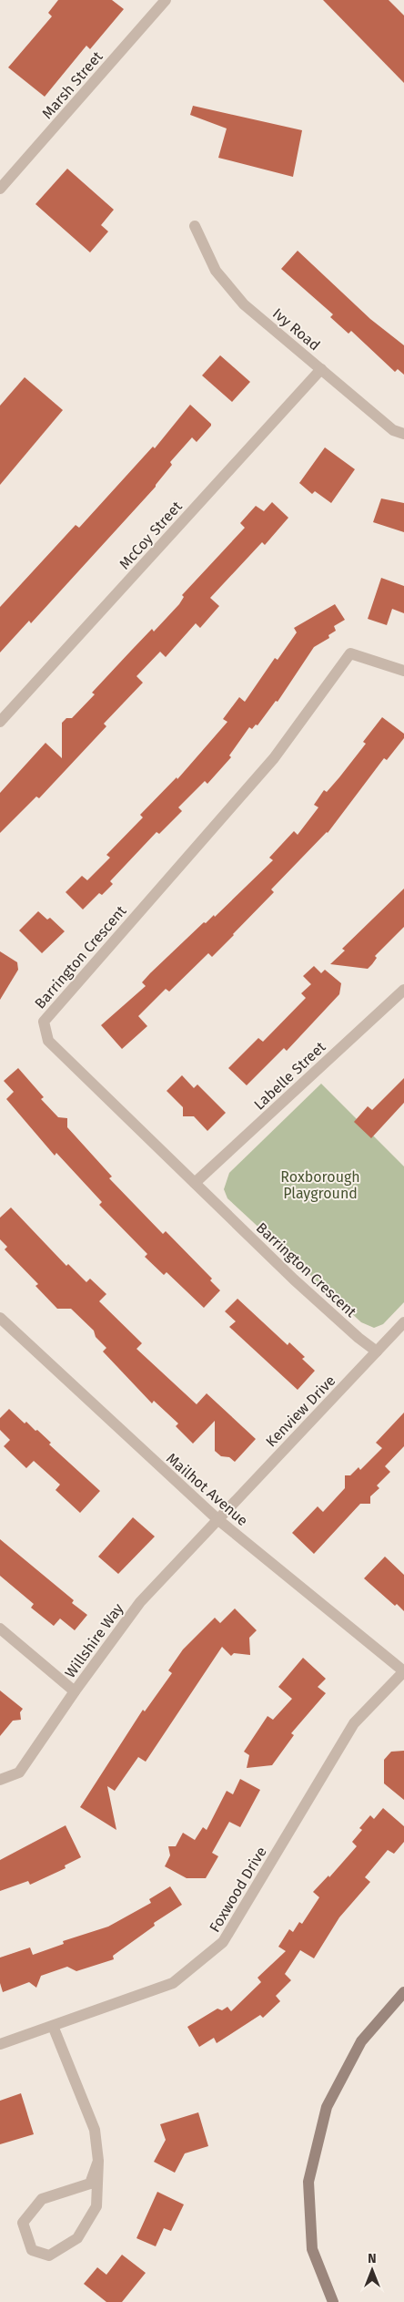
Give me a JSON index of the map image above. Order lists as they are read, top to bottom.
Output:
{
  "streets": {
    "street": [
      "Marsh Street",
      "Ivy Road",
      "McCoy Street",
      "Barrington Crescent",
      "Labelle Street",
      "Kenview Drive",
      "Mailhot Avenue",
      "Willshire Way",
      "Foxwood Drive"
    ]
  },
  "crossings": [
    ["Ivy Road", "McCoy Street"],
    ["Barrington Crescent", "Labelle Street"],
    ["Barrington Crescent", "Kenview Drive"],
    ["Kenview Drive", "Mailhot Avenue"],
    ["Kenview Drive", "Willshire Way"],
    ["Mailhot Avenue", "Willshire Way"],
    ["Mailhot Avenue", "Foxwood Drive"]
  ],
  "parks": ["Roxborough Playground"],
  "north": "top"
}
